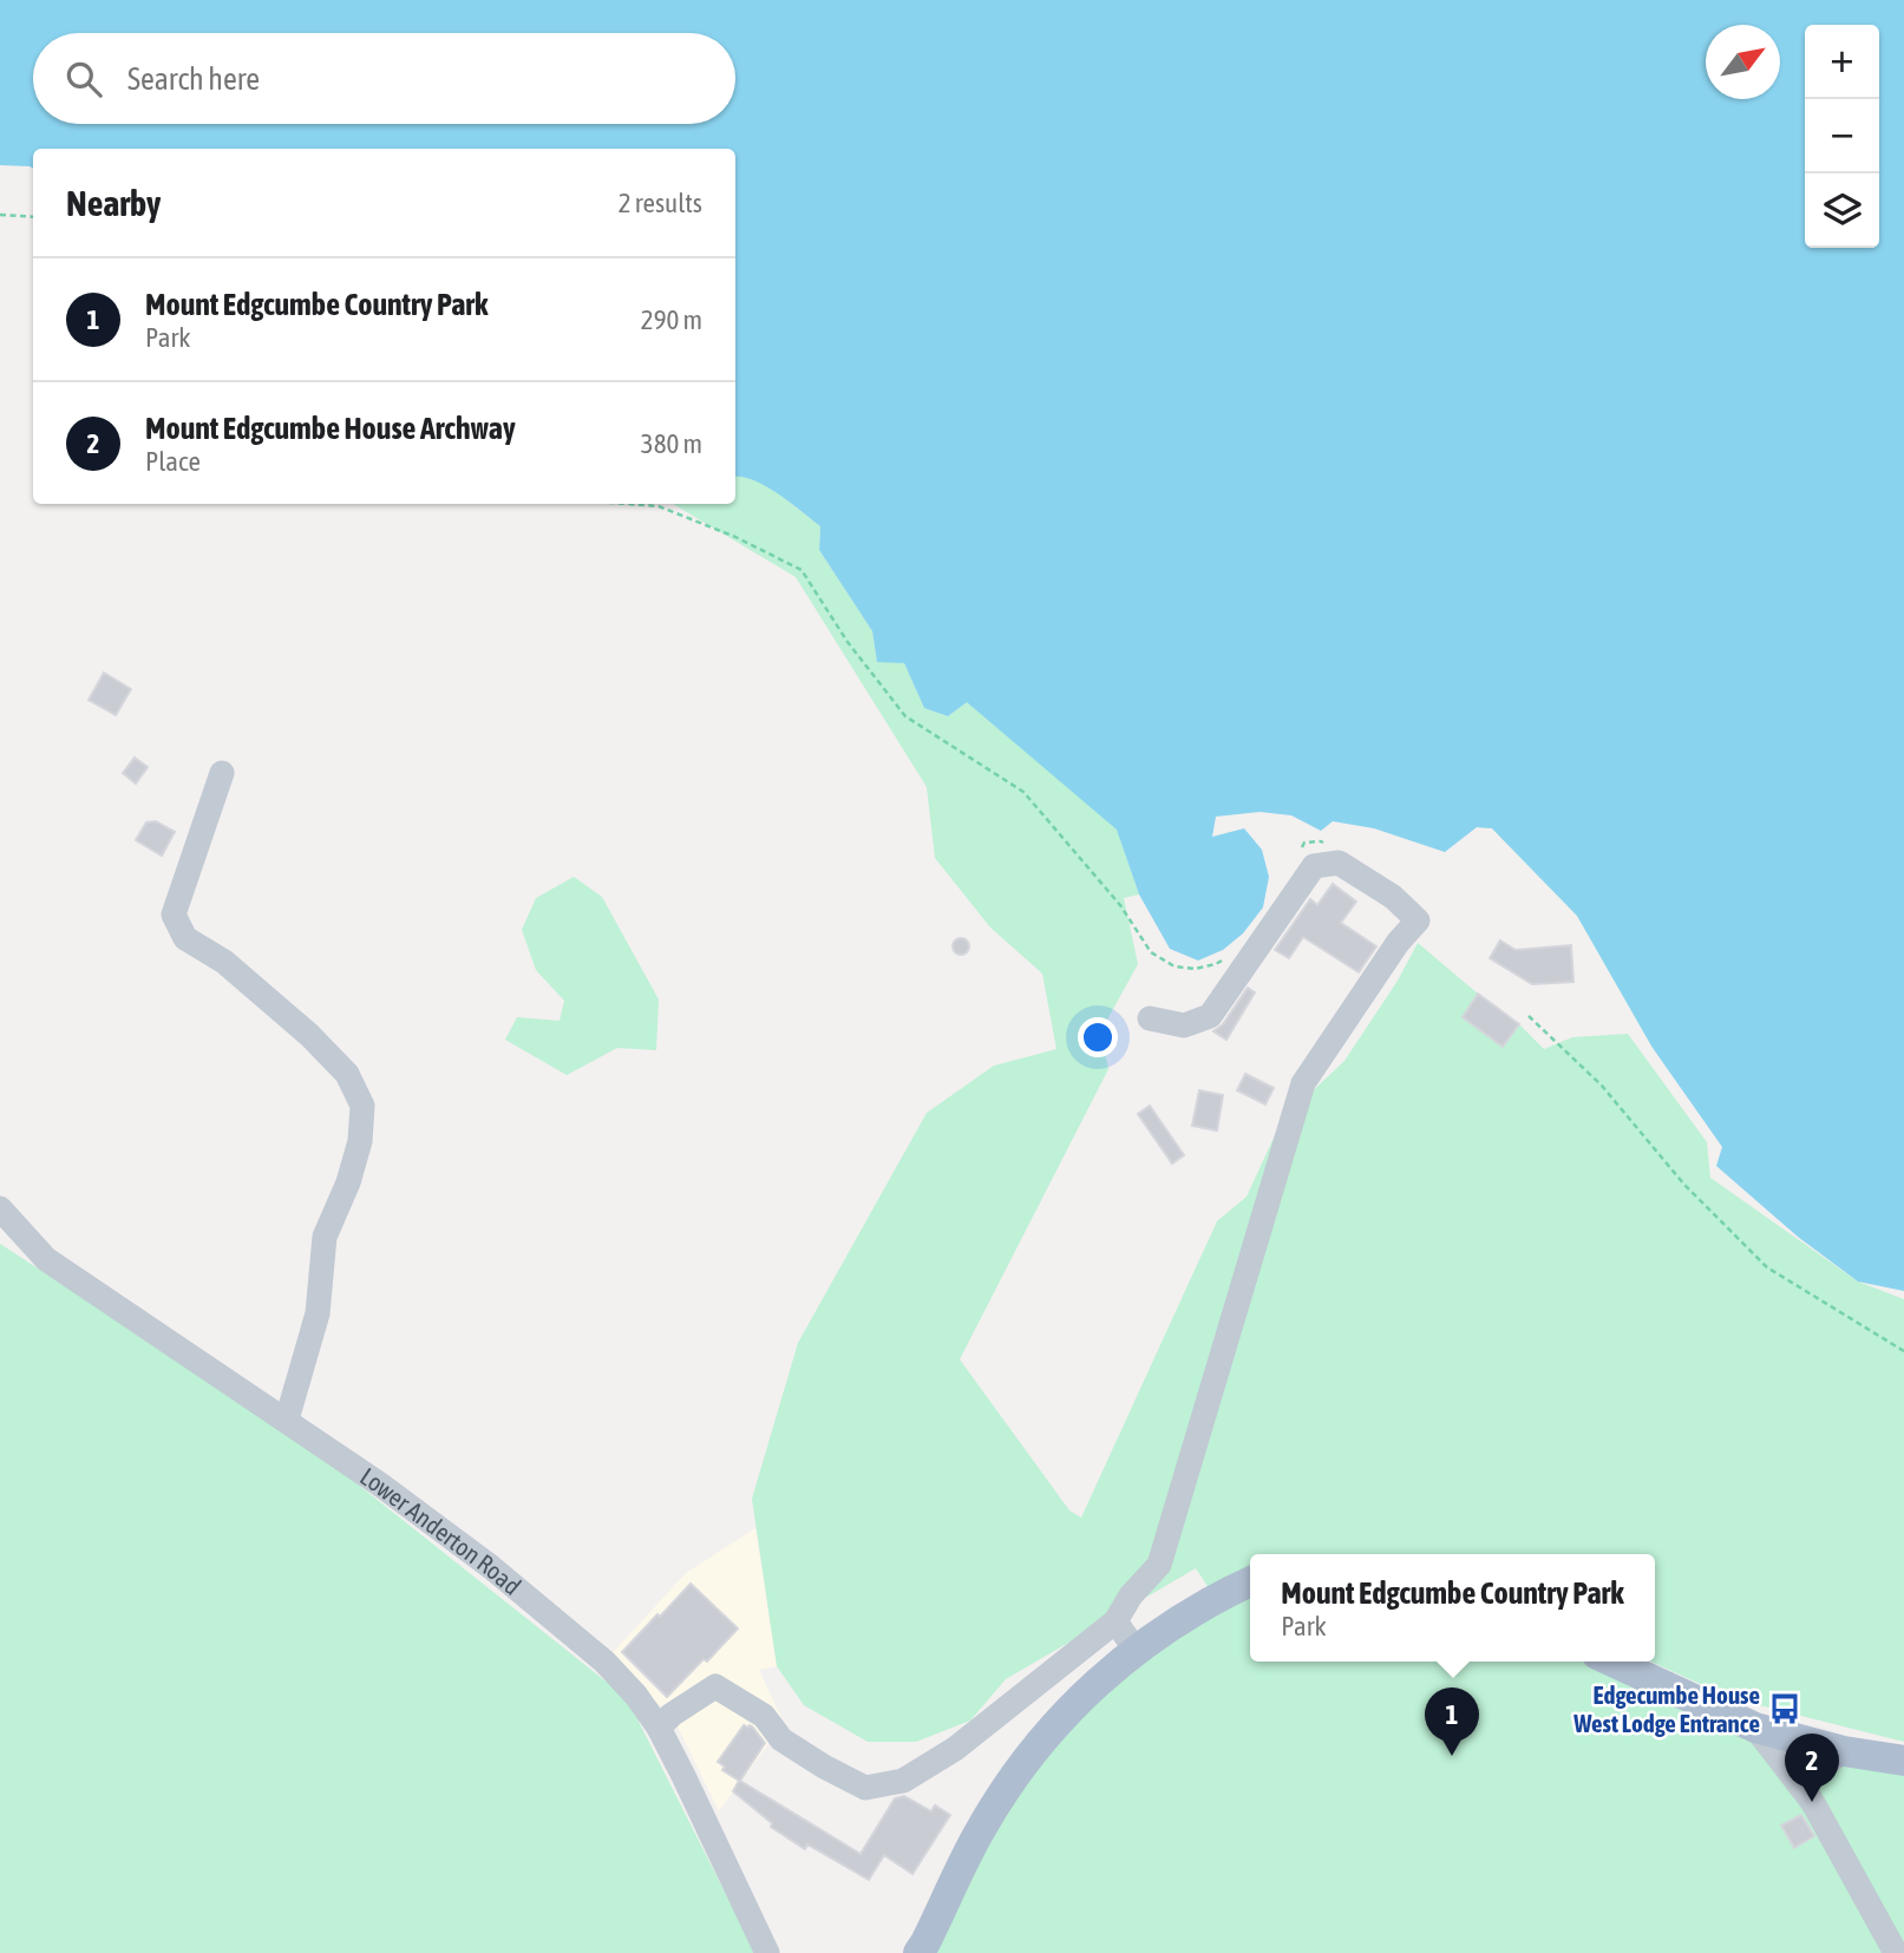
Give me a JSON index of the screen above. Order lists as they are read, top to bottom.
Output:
{
  "streets": {
    "street": ["Lower Anderton Road"]
  },
  "places": {
    "bus stop": ["Edgecumbe House West Lodge Entrance"]
  },
  "north": "top right",
  "page": {
    "map_buttons": ["+", "−"],
    "search": "Search here",
    "heading": ["Nearby", "2 results"],
    "list": [
      {
        "mark": "1",
        "name": "Mount Edgcumbe Country Park",
        "note": "Park",
        "value": "290 m"
      },
      {
        "mark": "2",
        "name": "Mount Edgcumbe House Archway",
        "note": "Place",
        "value": "380 m"
      }
    ],
    "popup": ["Mount Edgcumbe Country Park", "Park"],
    "pins": ["1", "2"]
  }
}
